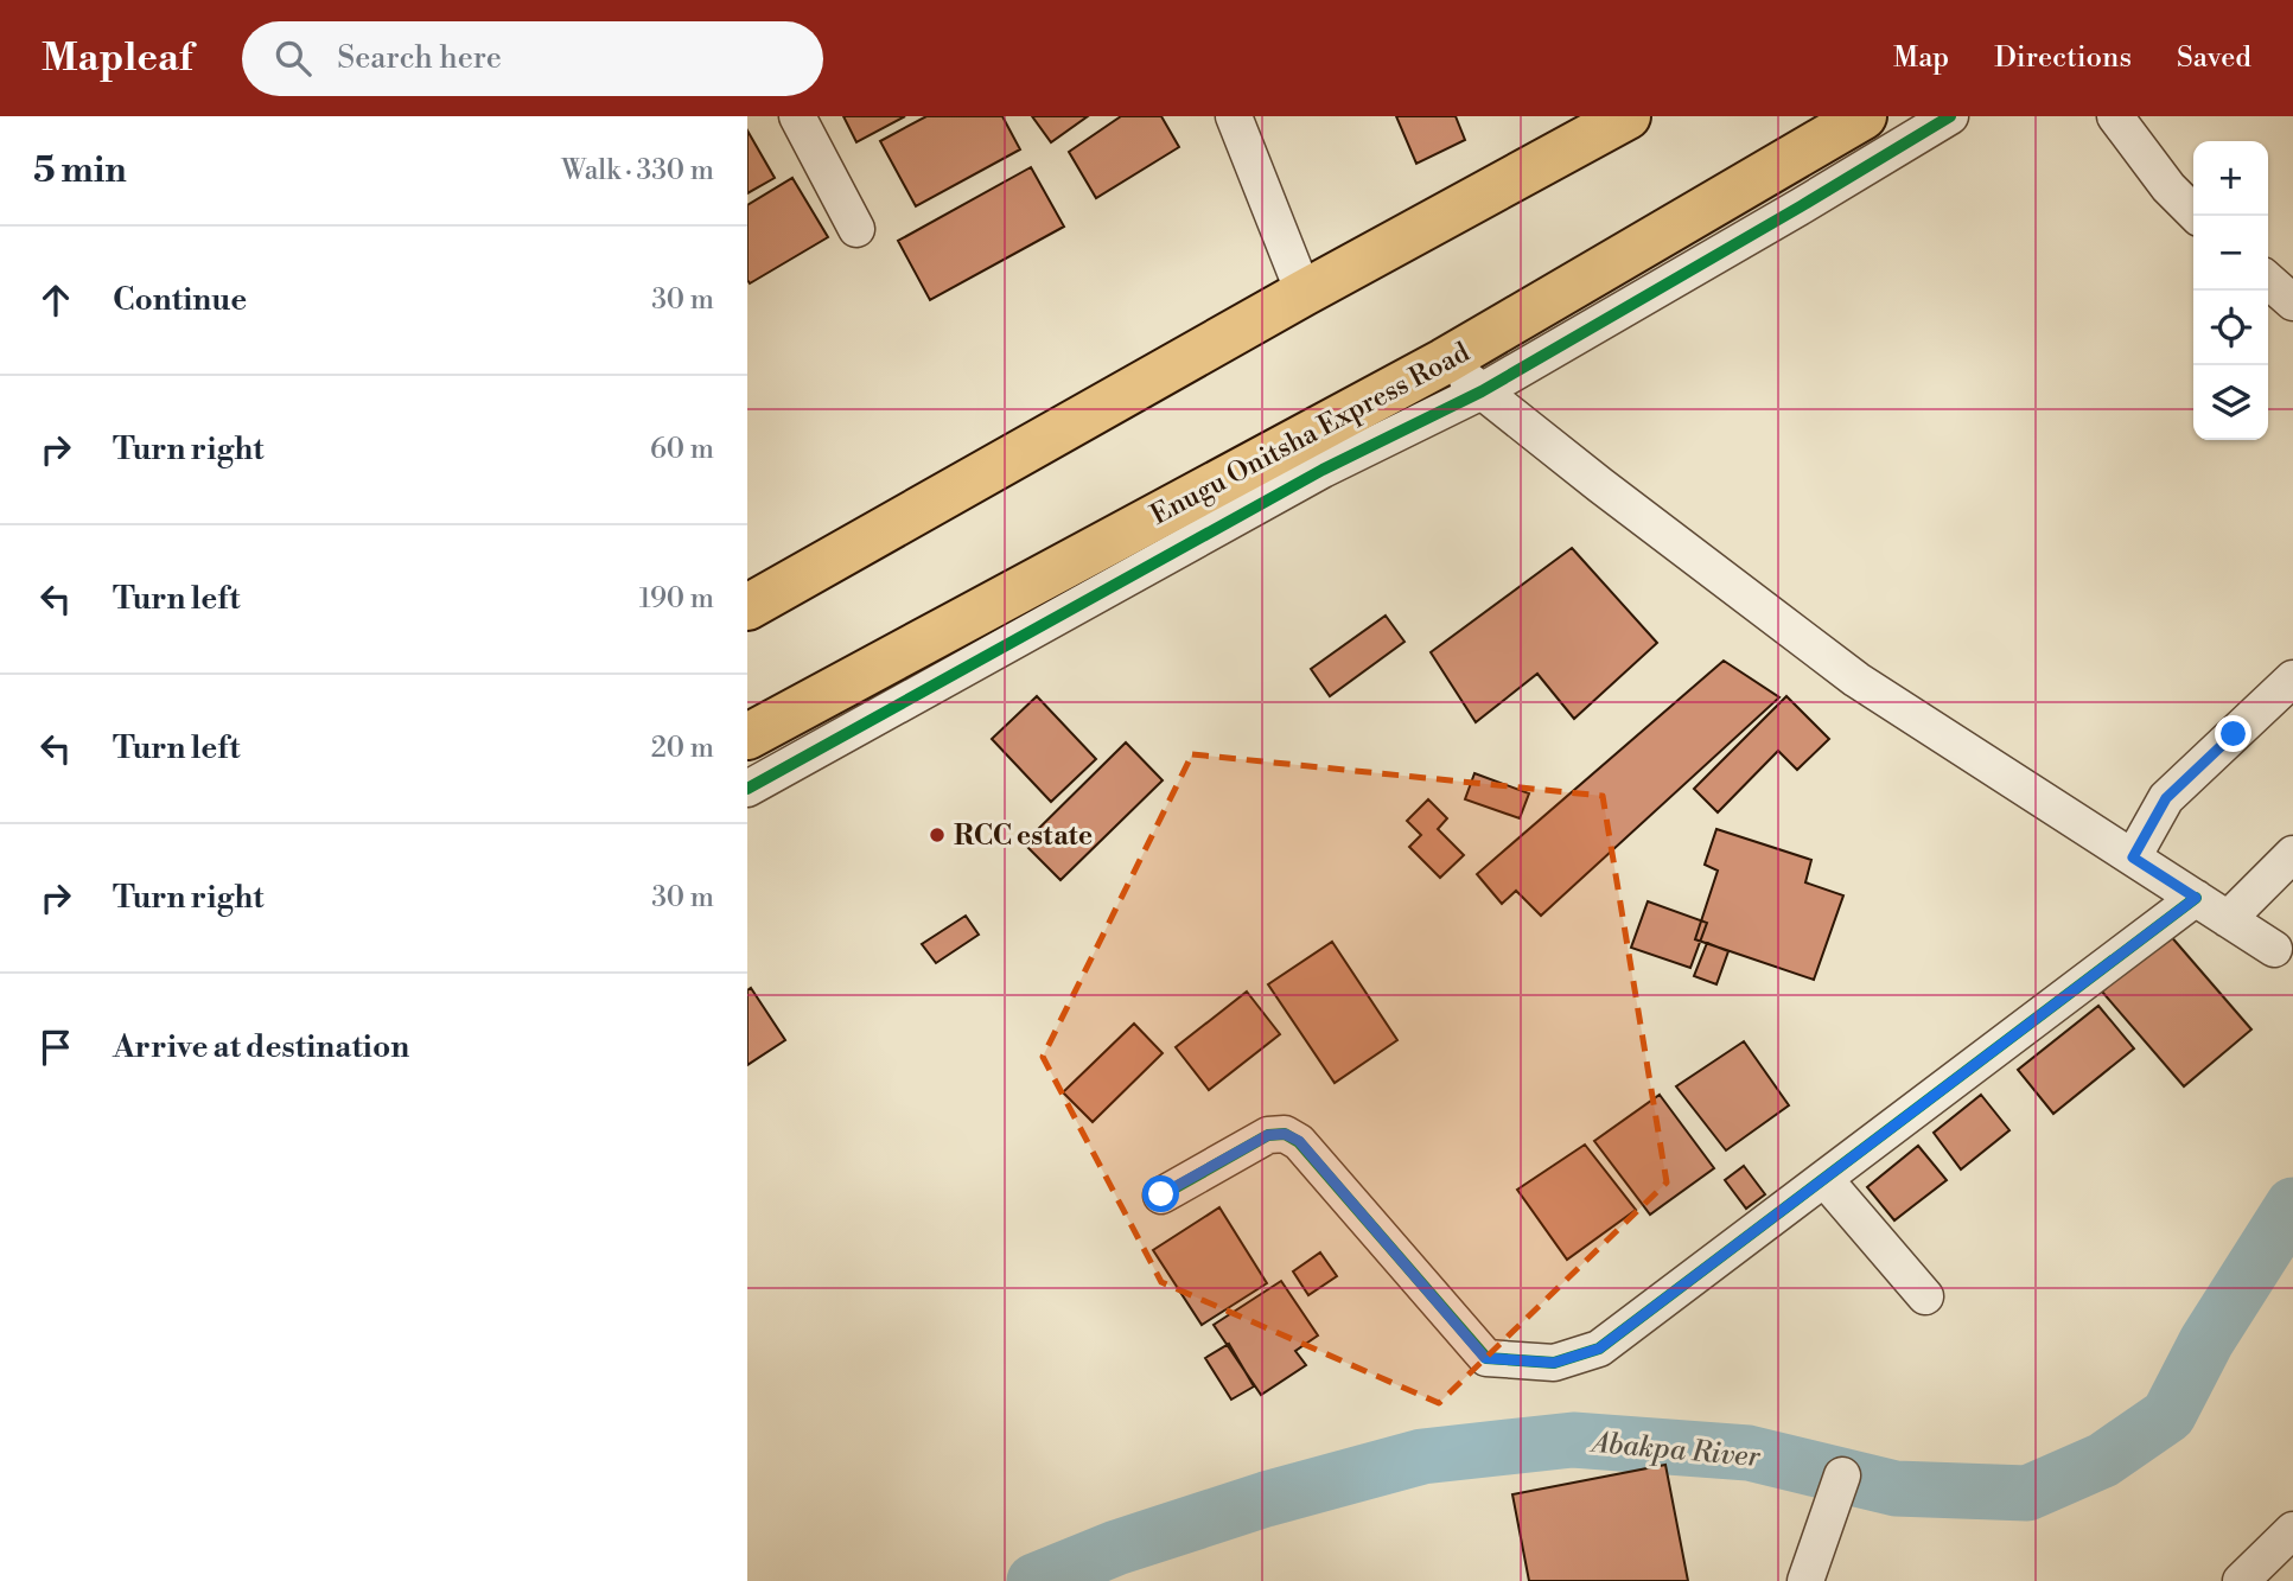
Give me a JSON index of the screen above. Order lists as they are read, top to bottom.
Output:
{
  "streets": {
    "highway": ["Enugu Onitsha Express Road"]
  },
  "water": ["Abakpa River"],
  "places": ["RCC estate"],
  "page": {
    "header": "Mapleaf",
    "search": "Search here",
    "nav": ["Map", "Directions", "Saved"],
    "heading": ["5 min", "Walk · 330 m"],
    "map_buttons": ["+", "−"],
    "list": [
      ["Continue", "30 m"],
      ["Turn right", "60 m"],
      ["Turn left", "190 m"],
      ["Turn left", "20 m"],
      ["Turn right", "30 m"],
      "Arrive at destination"
    ]
  }
}
